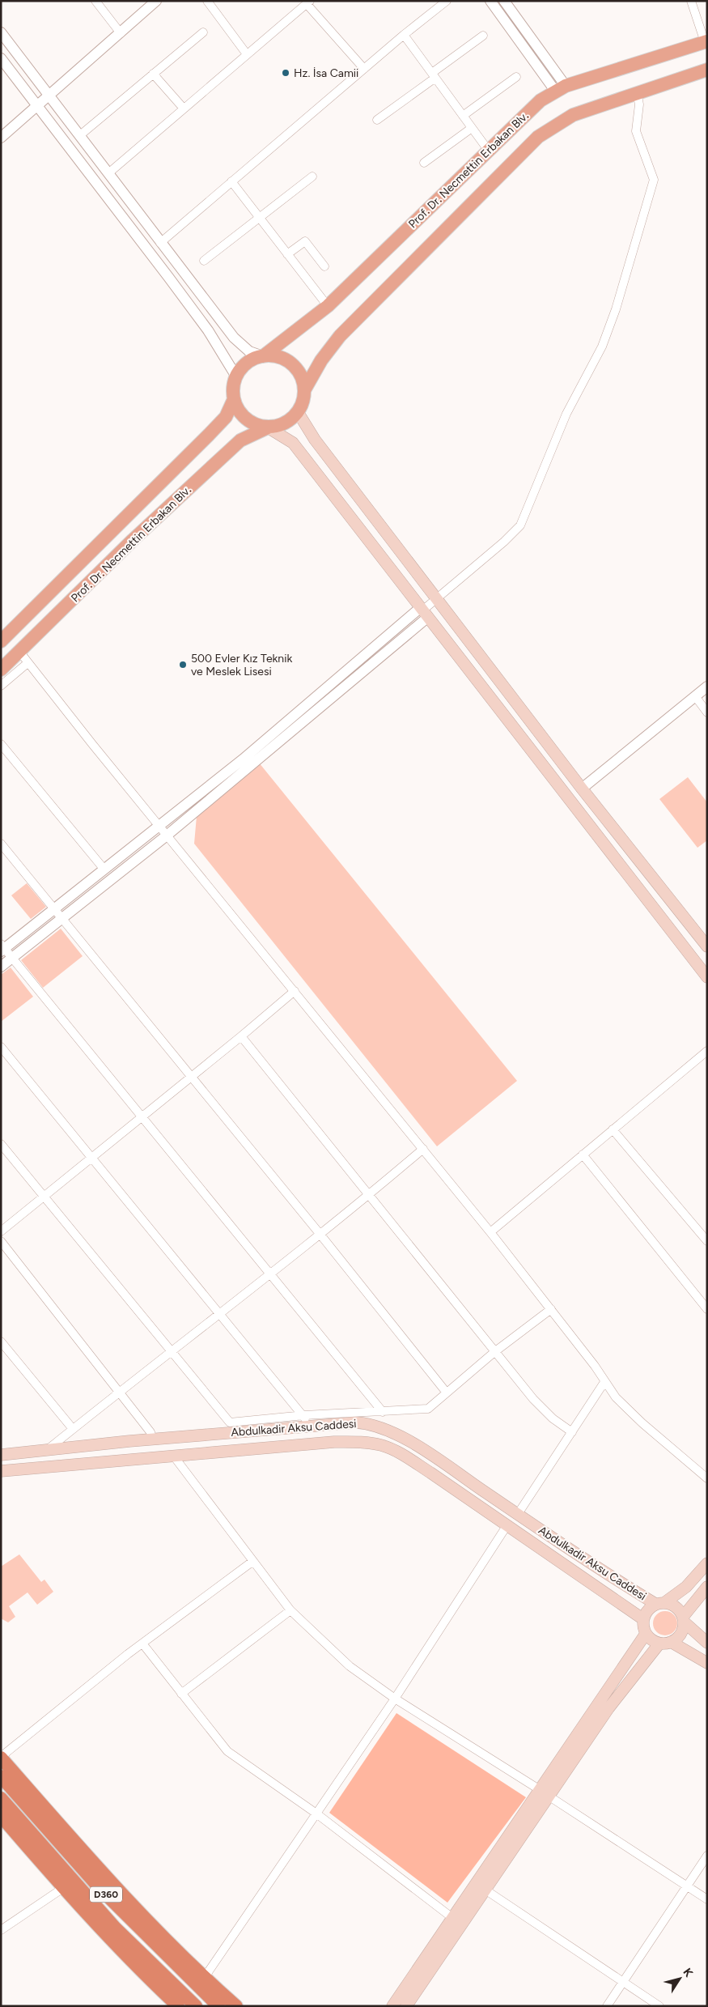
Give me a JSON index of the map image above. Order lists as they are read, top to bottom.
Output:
{
  "streets": {
    "highway": ["D360"],
    "main road": ["Prof. Dr. Necmettin Erbakan Blv.", "Abdulkadir Aksu Caddesi"]
  },
  "places": ["Hz. İsa Camii", "500 Evler Kız Teknik ve Meslek Lisesi"],
  "north": "top right"
}
